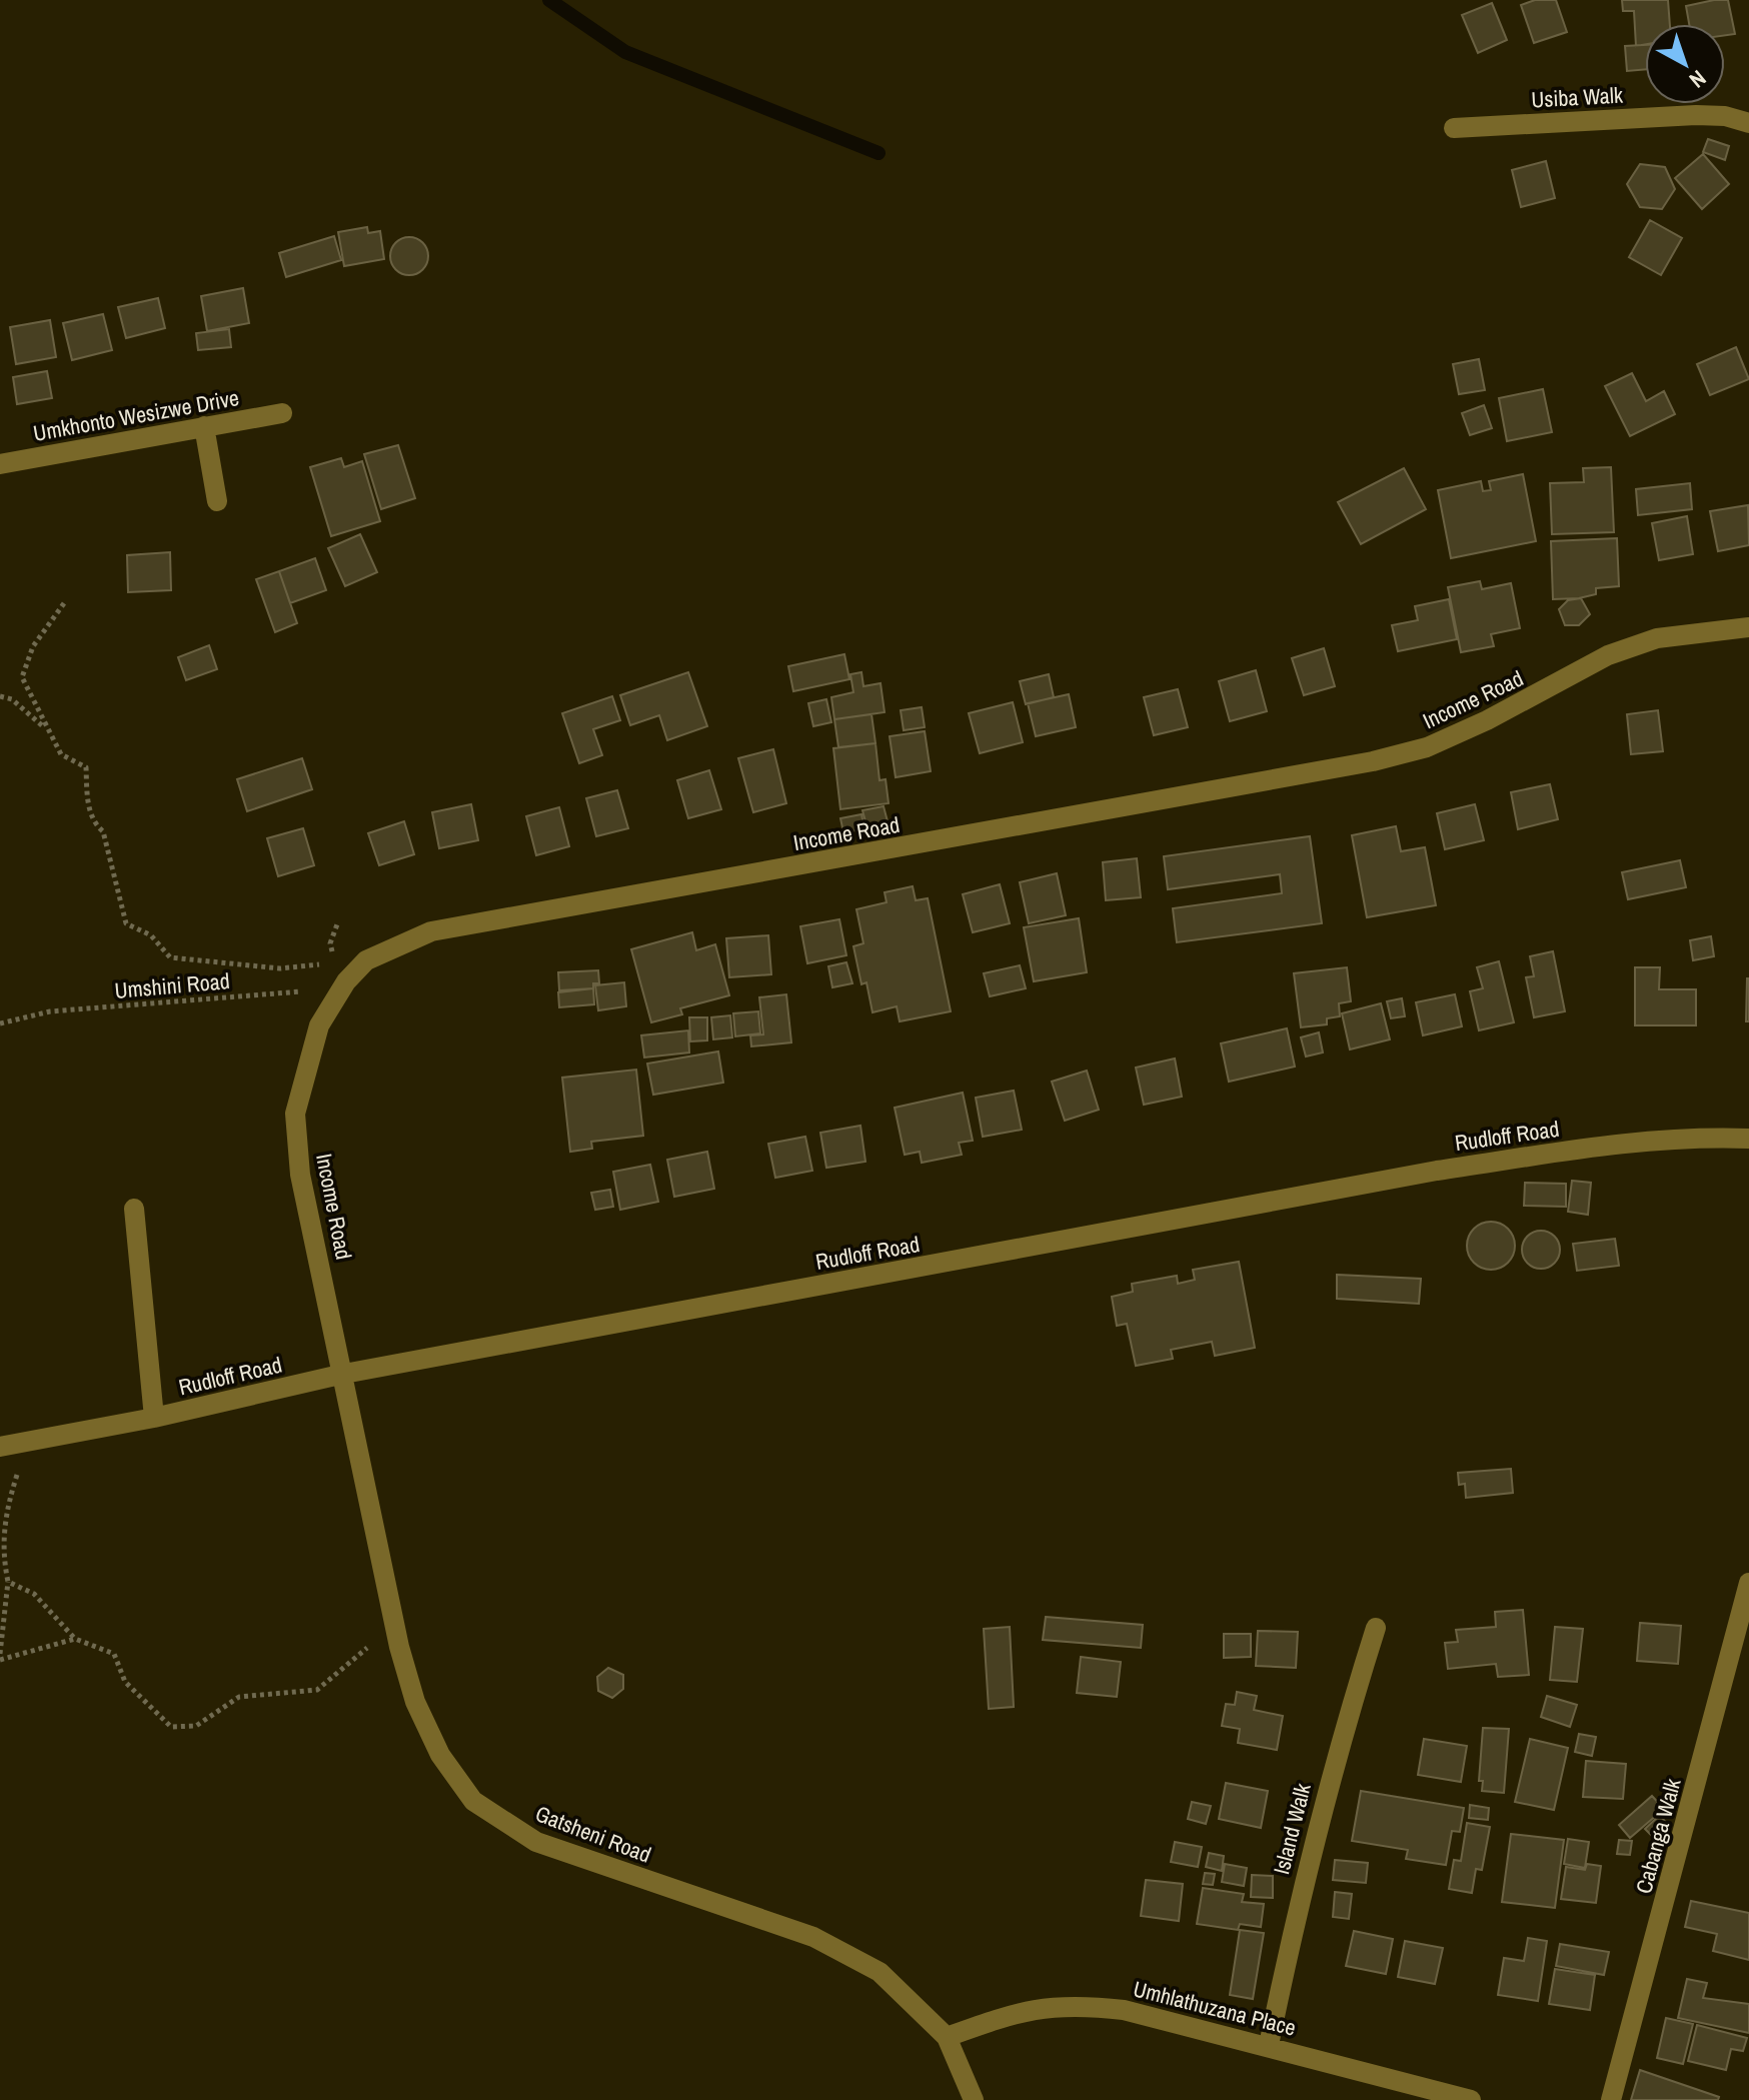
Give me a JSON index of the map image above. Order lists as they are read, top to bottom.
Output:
{
  "streets": {
    "street": [
      "Usiba Walk",
      "Umkhonto Wesizwe Drive",
      "Income Road",
      "Rudloff Road",
      "Island Walk",
      "Gatsheni Road",
      "Cabanga Walk",
      "Umhlathuzana Place"
    ],
    "path": ["Umshini Road"]
  },
  "crossings": [
    ["Income Road", "Umshini Road"],
    ["Income Road", "Rudloff Road"],
    ["Income Road", "Gatsheni Road"],
    ["Rudloff Road", "Gatsheni Road"],
    ["Island Walk", "Umhlathuzana Place"],
    ["Gatsheni Road", "Umhlathuzana Place"]
  ],
  "north": "bottom right"
}
